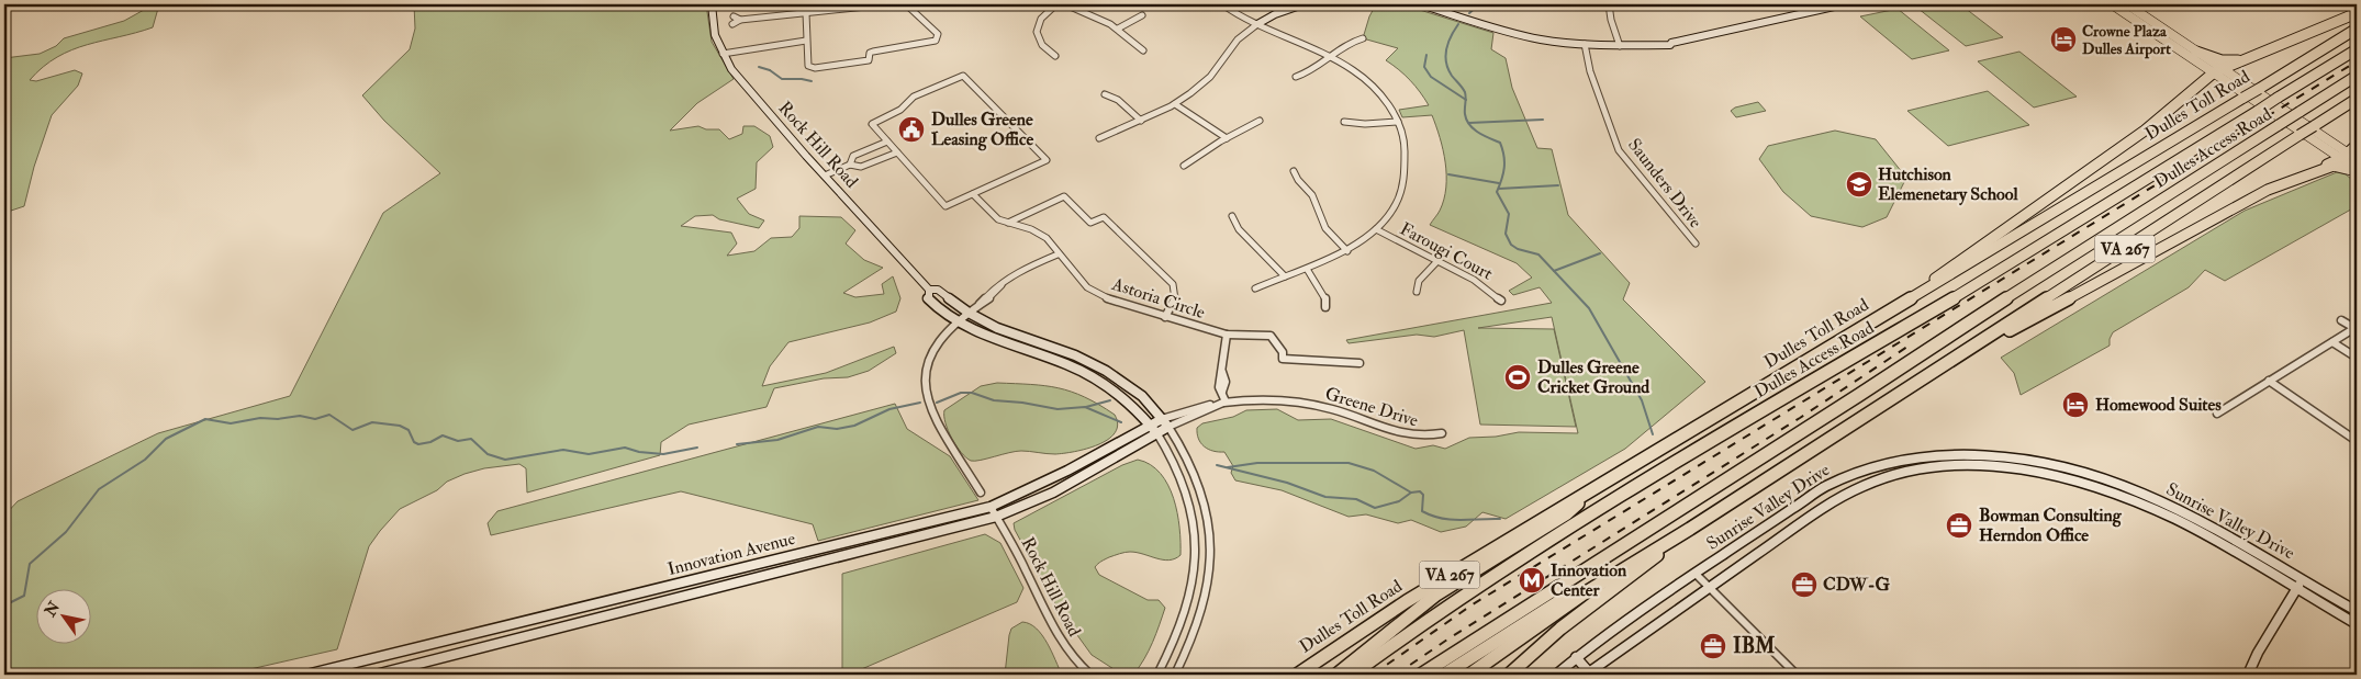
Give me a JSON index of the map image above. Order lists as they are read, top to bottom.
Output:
{
  "streets": {
    "highway": ["Dulles Toll Road", "Dulles Access Road", "VA 267"],
    "street": [
      "Rock Hill Road",
      "Saunders Drive",
      "Farougi Court",
      "Astoria Circle",
      "Greene Drive",
      "Sunrise Valley Drive",
      "Innovation Avenue"
    ]
  },
  "crossings": [
    ["Rock Hill Road", "Innovation Avenue"],
    ["Greene Drive", "Innovation Avenue"]
  ],
  "places": {
    "hotel": ["Crowne Plaza Dulles Airport", "Homewood Suites"],
    "public building": ["Dulles Greene Leasing Office"],
    "school or university": ["Hutchison Elemenetary School"],
    "sports": ["Dulles Greene Cricket Ground"],
    "office": ["Bowman Consulting Herndon Office", "CDW-G", "IBM"],
    "metro station": ["Innovation Center"]
  },
  "north": "top left"
}
